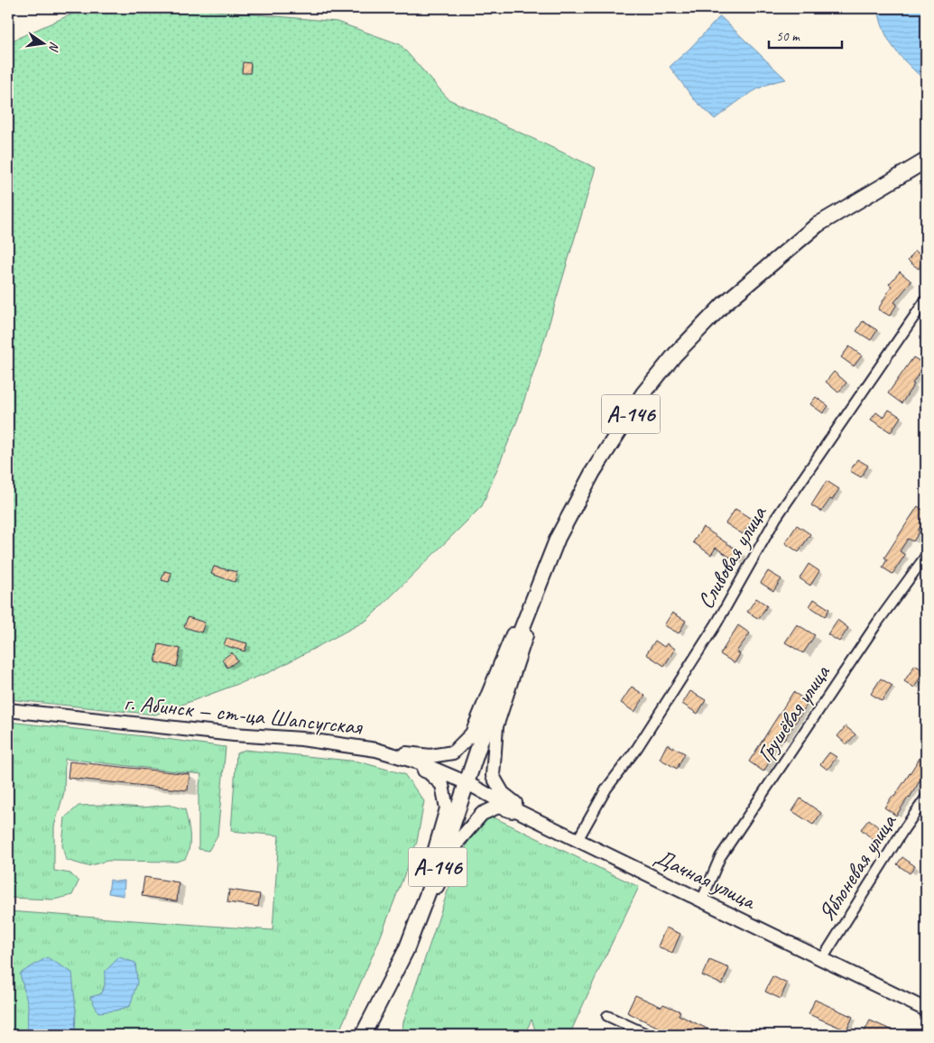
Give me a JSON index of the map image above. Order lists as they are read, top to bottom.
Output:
{
  "streets": {
    "highway": ["А-146"],
    "main road": ["г. Абинск — ст-ца Шапсугская", "Дачная улица"],
    "street": ["Сливовая улица", "Грушёвая улица", "Яблоневая улица"]
  },
  "crossings": [
    ["А-146", "г. Абинск — ст-ца Шапсугская"],
    ["А-146", "Дачная улица"],
    ["Сливовая улица", "Дачная улица"],
    ["Грушёвая улица", "Дачная улица"],
    ["г. Абинск — ст-ца Шапсугская", "Дачная улица"],
    ["Яблоневая улица", "Дачная улица"]
  ],
  "scale_bar": "50 m",
  "north": "right"
}
